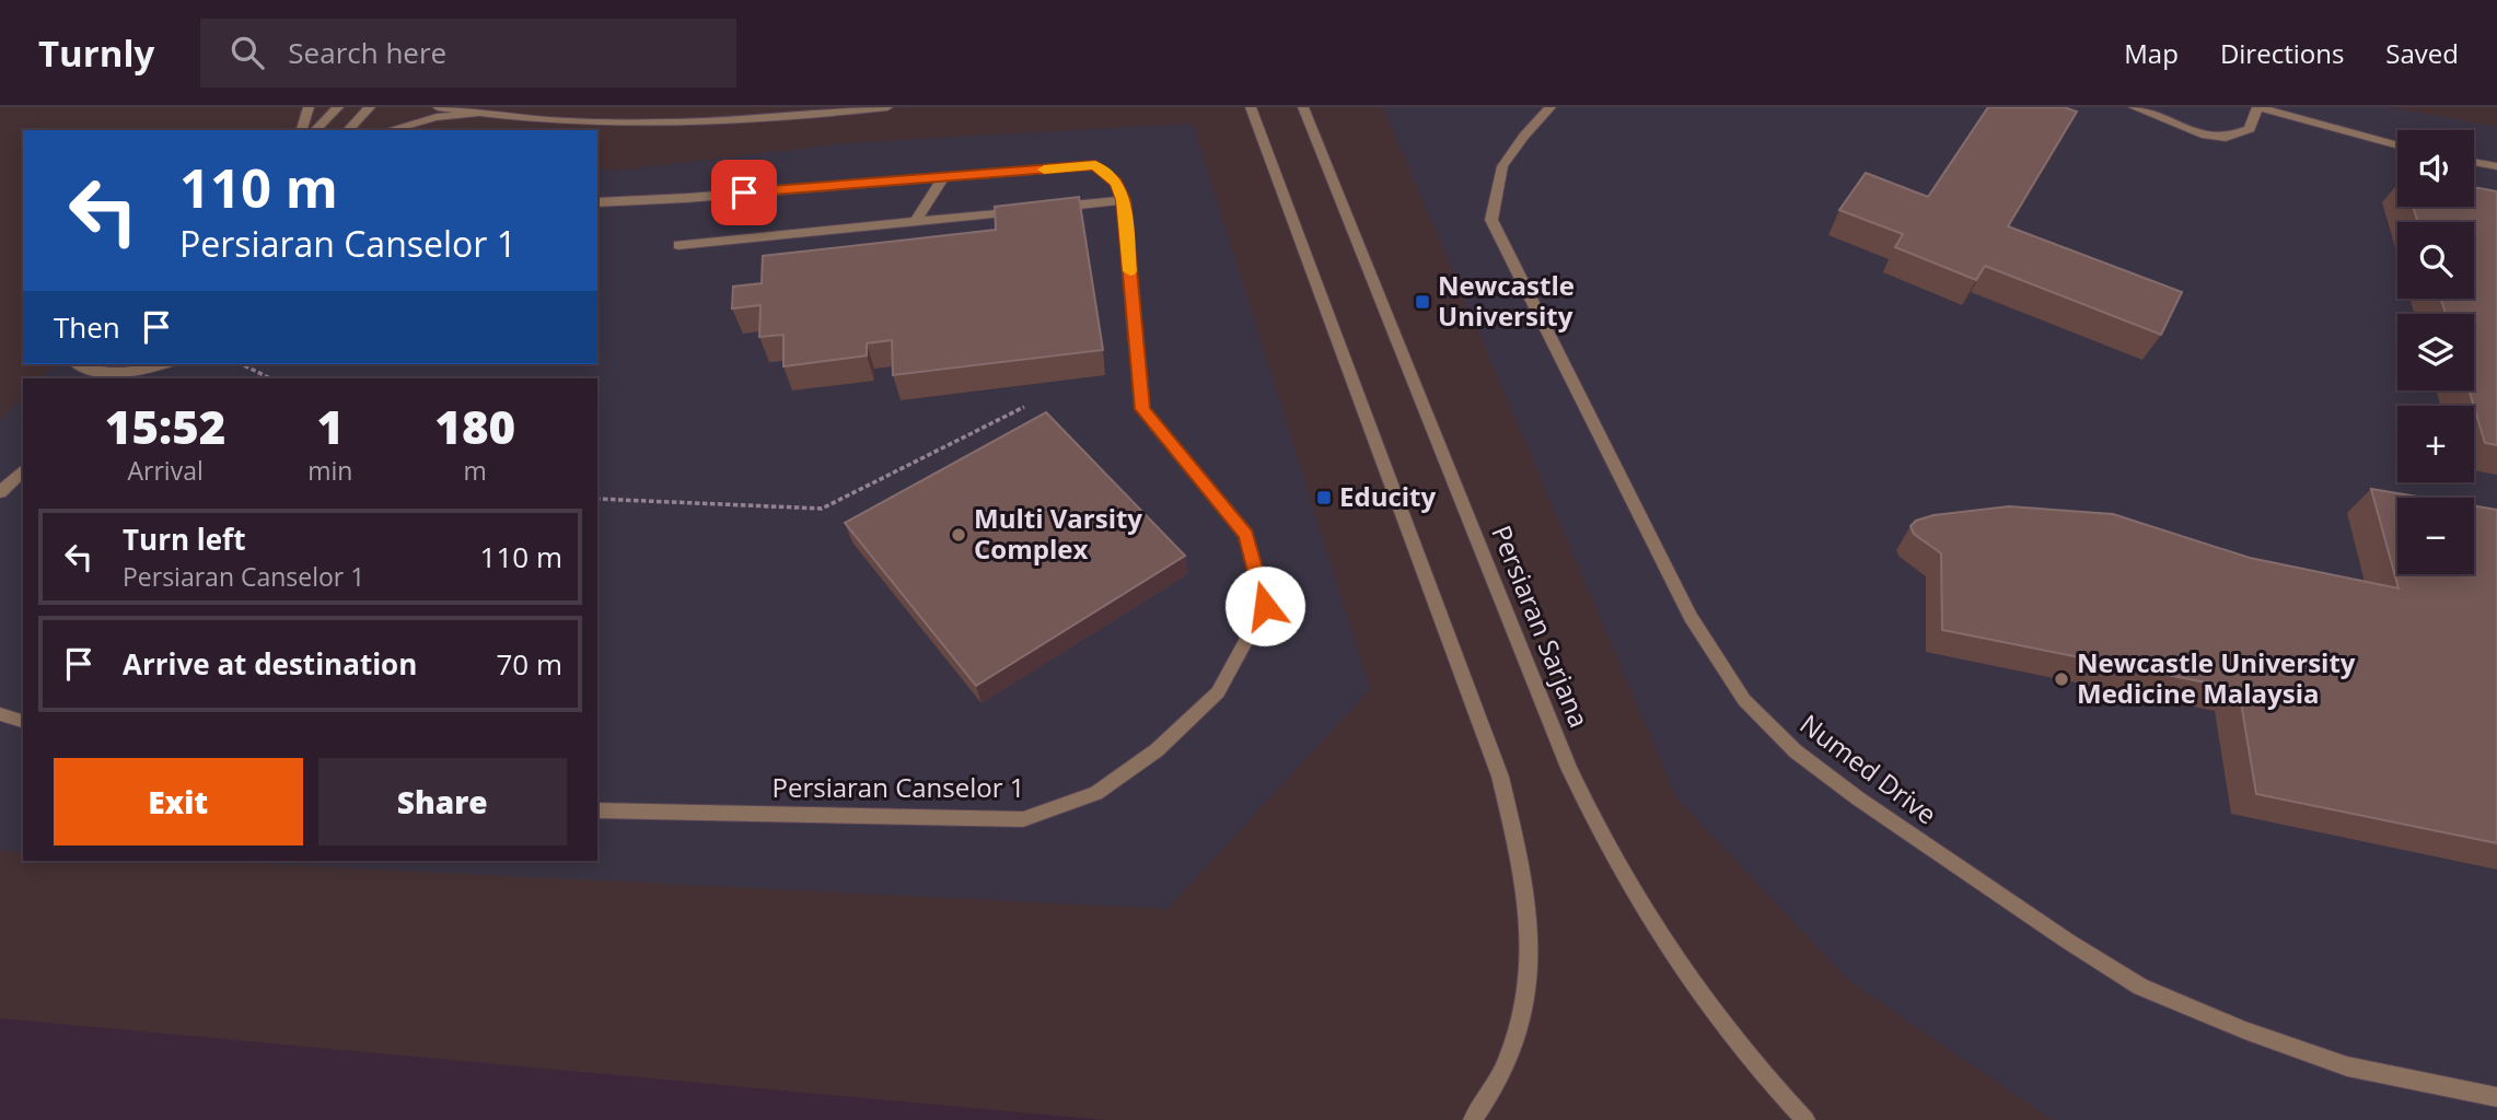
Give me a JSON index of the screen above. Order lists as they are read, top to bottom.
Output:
{
  "streets": {
    "street": ["Persiaran Sarjana", "Numed Drive", "Persiaran Canselor 1"]
  },
  "places": {
    "transit": ["Newcastle University", "Educity"],
    "other": ["Multi Varsity Complex", "Newcastle University Medicine Malaysia"]
  },
  "page": {
    "header": "Turnly",
    "search": "Search here",
    "nav": ["Map", "Directions", "Saved"],
    "map_buttons": ["+", "−"],
    "turn": ["110 m", "Persiaran Canselor 1"],
    "then": "Then",
    "eta": [
      "15:52",
      "Arrival",
      "1",
      "min",
      "180",
      "m"
    ],
    "list": [
      {
        "name": "Turn left",
        "note": "Persiaran Canselor 1",
        "value": "110 m"
      },
      {
        "name": "Arrive at destination",
        "value": "70 m"
      }
    ],
    "buttons": ["Exit", "Share"]
  }
}
